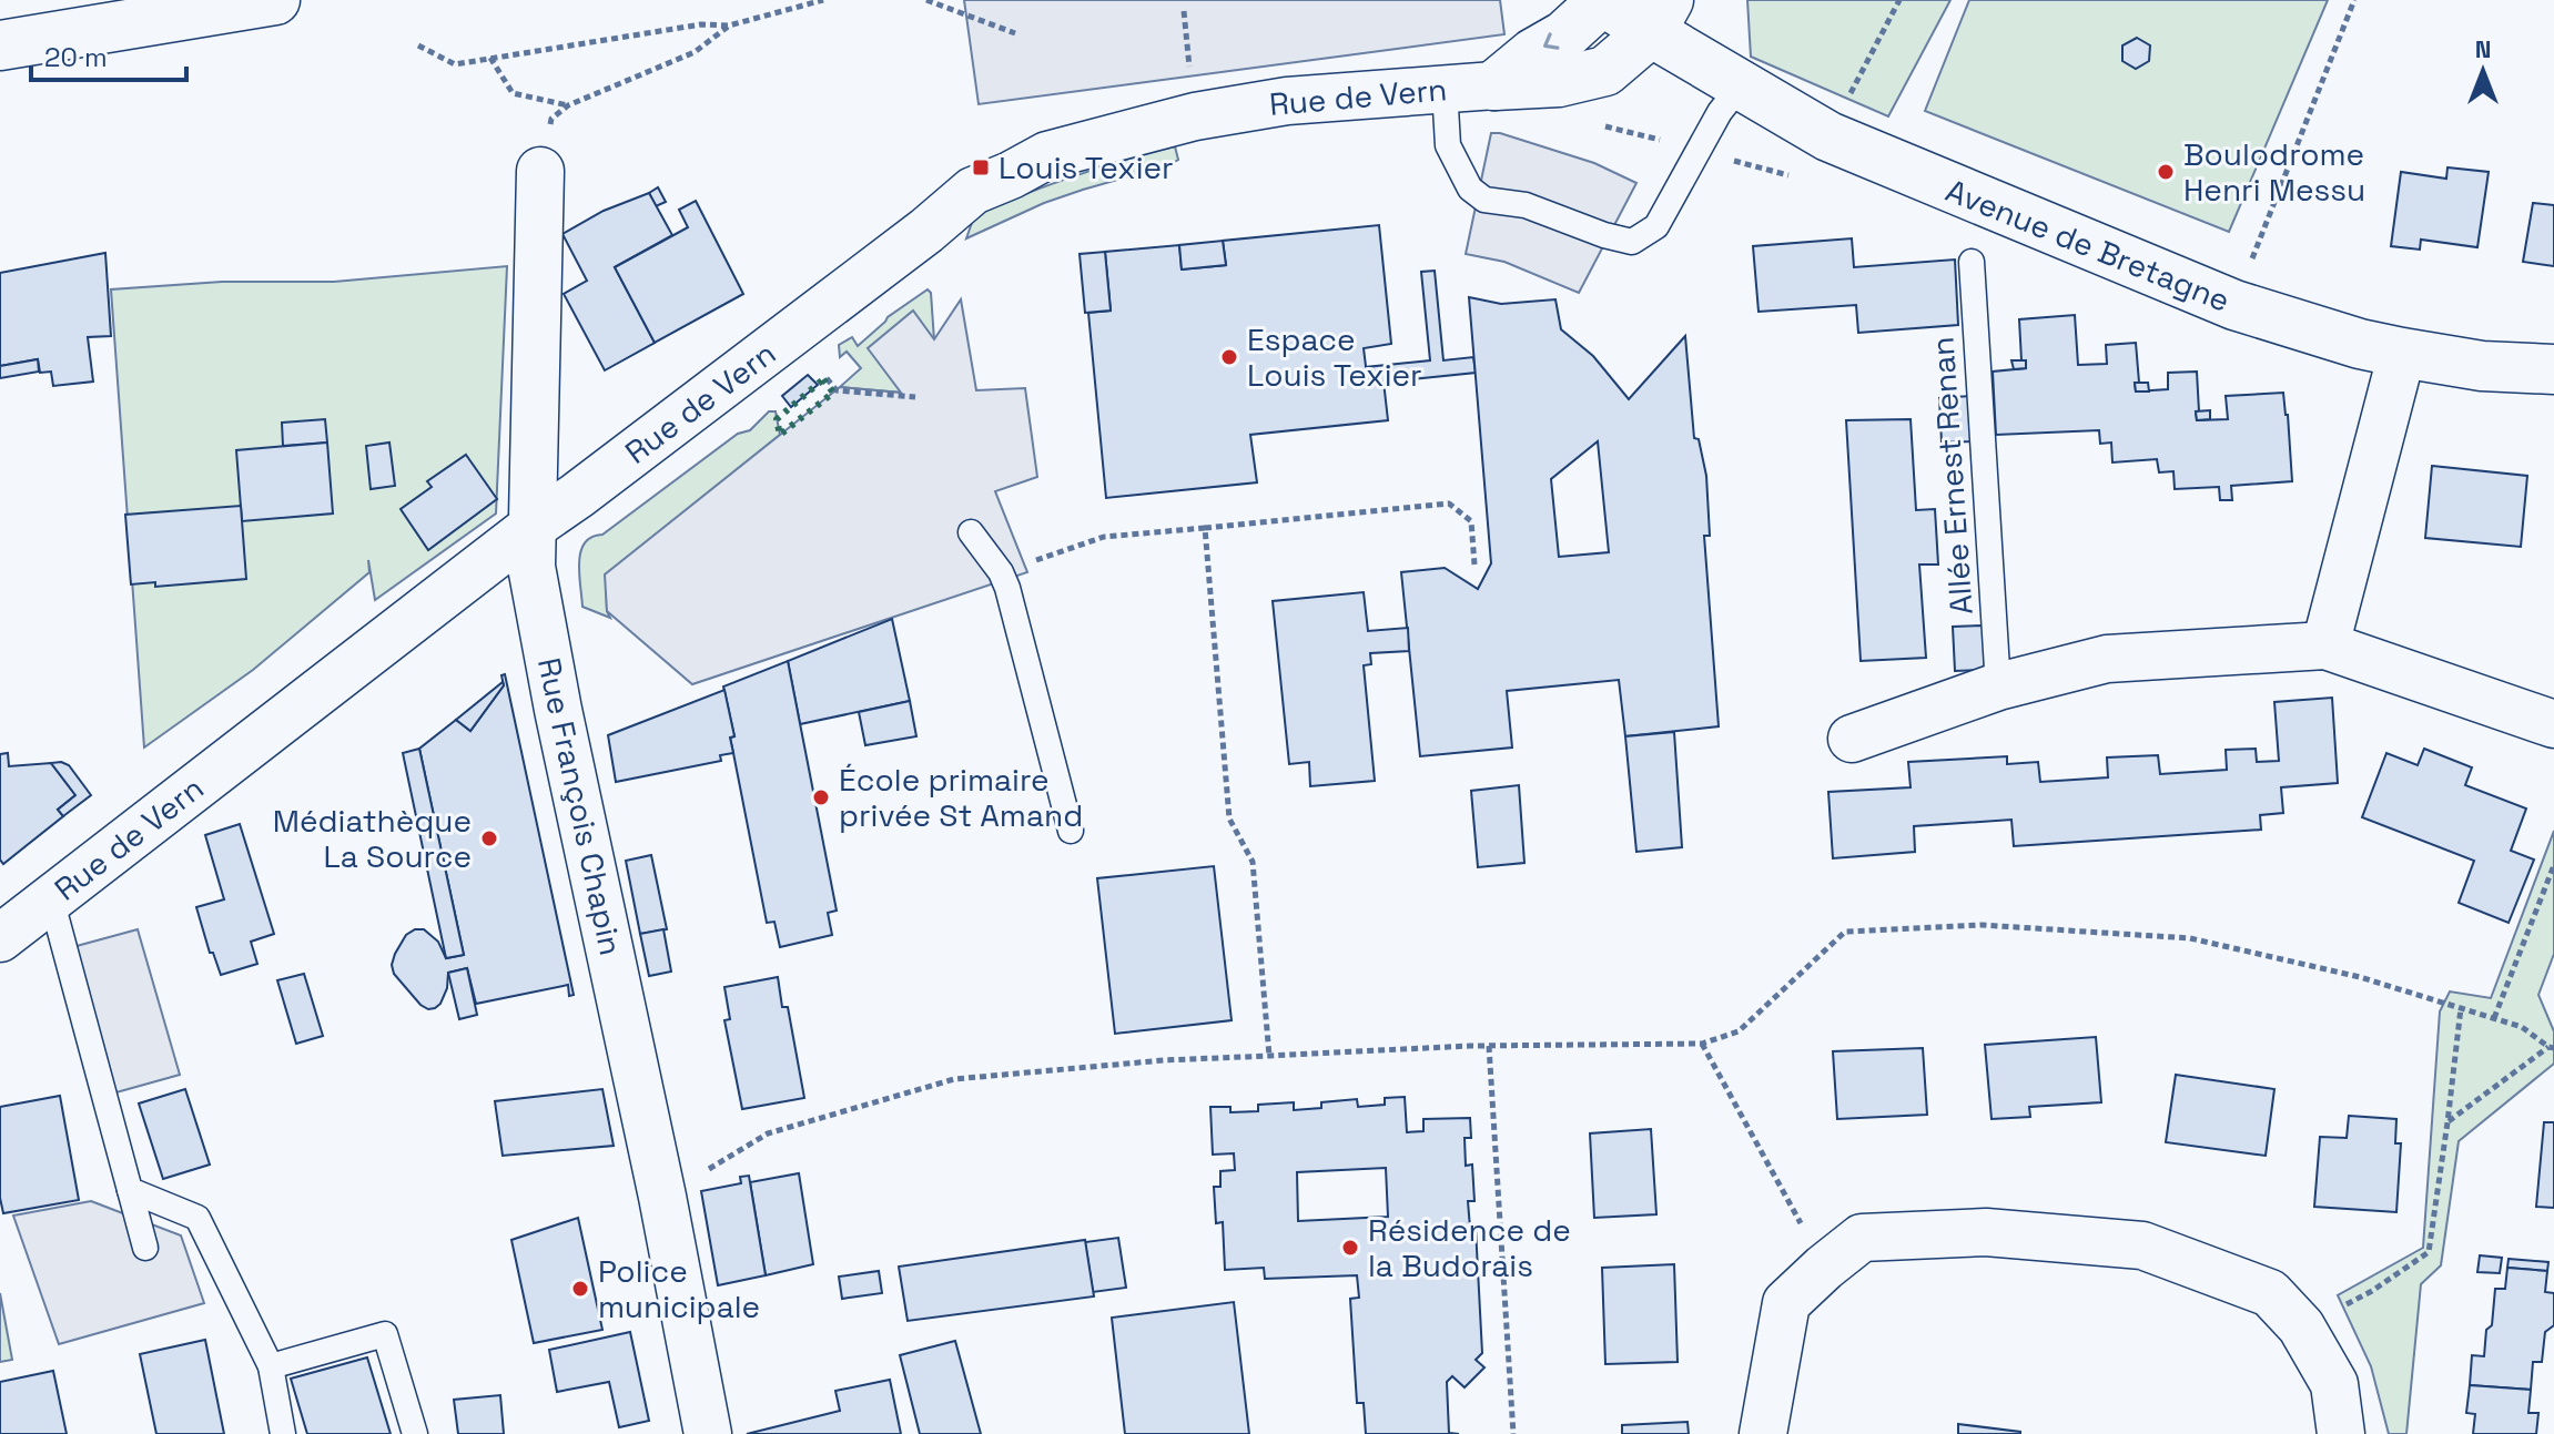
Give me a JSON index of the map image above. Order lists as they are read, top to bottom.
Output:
{
  "streets": {
    "street": ["Rue de Vern", "Avenue de Bretagne", "Rue François Chapin"],
    "lane": ["Allée Ernest Renan"]
  },
  "crossings": [
    ["Rue de Vern", "Avenue de Bretagne"],
    ["Rue de Vern", "Rue François Chapin"]
  ],
  "places": {
    "transit": ["Louis Texier"],
    "other": [
      "Boulodrome Henri Messu",
      "Espace Louis Texier",
      "École primaire privée St Amand",
      "Médiathèque La Source",
      "Résidence de la Budorais",
      "Police municipale"
    ]
  },
  "scale_bar": "20 m",
  "north": "top"
}
